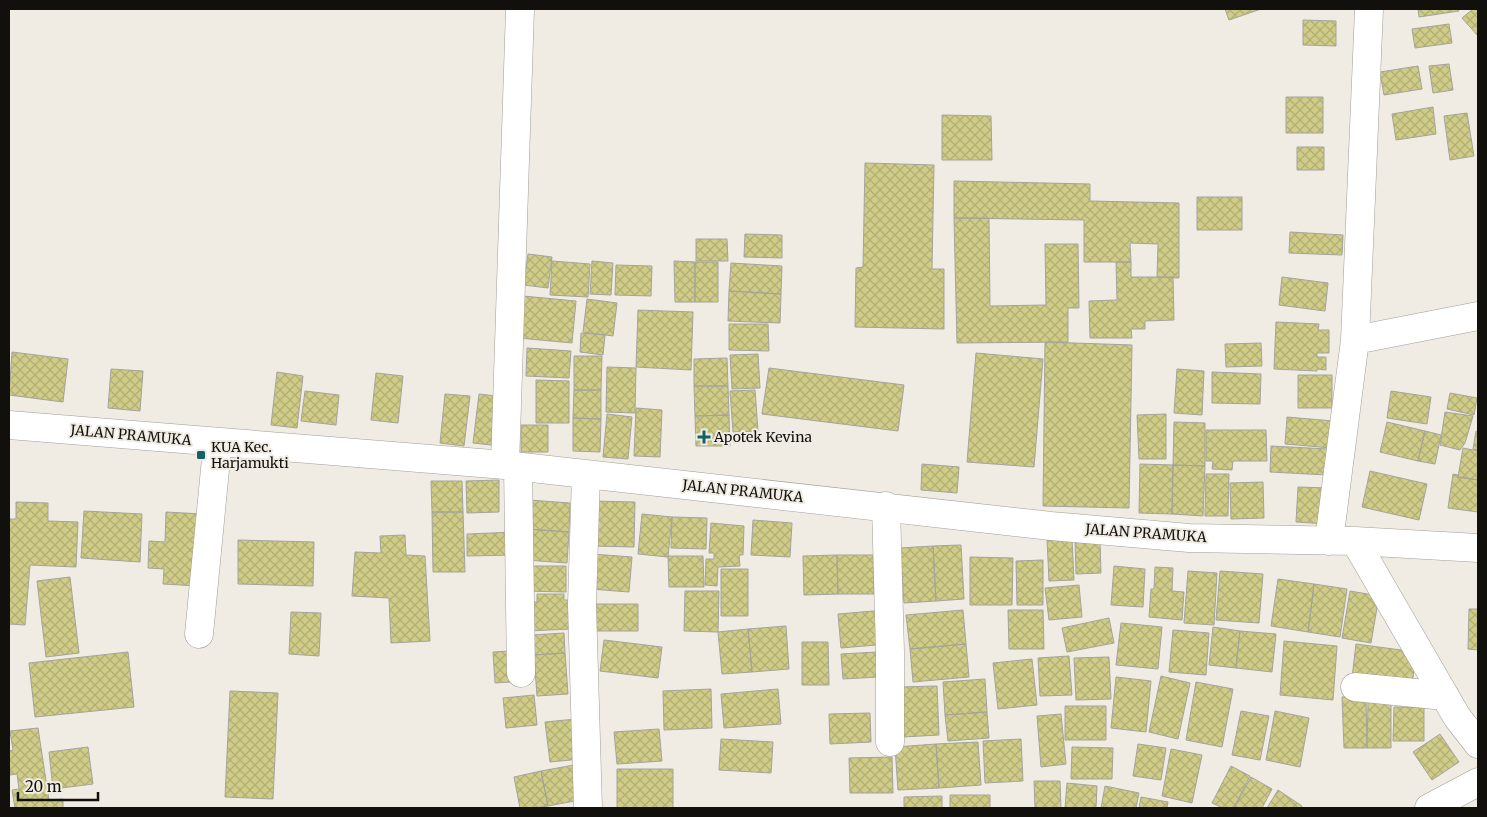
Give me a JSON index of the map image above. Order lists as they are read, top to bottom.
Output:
{
  "streets": {
    "street": ["JALAN PRAMUKA"]
  },
  "places": {
    "health": ["Apotek Kevina"],
    "transit": ["KUA Kec. Harjamukti"]
  },
  "scale_bar": "20 m"
}
